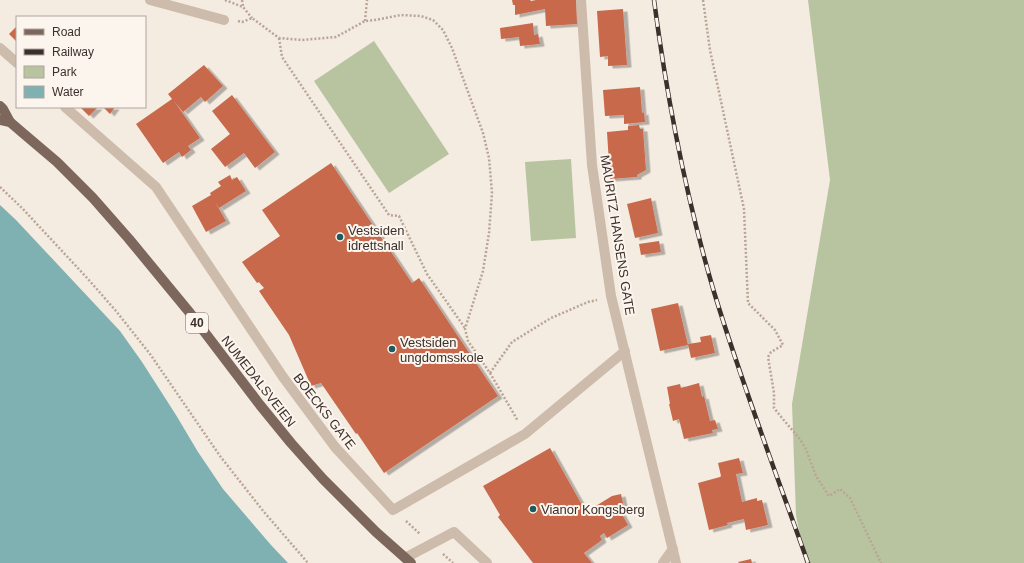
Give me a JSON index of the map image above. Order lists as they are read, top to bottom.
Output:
{
  "streets": {
    "main road": ["40", "NUMEDALSVEIEN"],
    "street": ["MAURITZ HANSENS GATE", "BOECKS GATE"]
  },
  "crossings": [
    ["MAURITZ HANSENS GATE", "BOECKS GATE"]
  ],
  "places": ["Vestsiden idrettshall", "Vestsiden ungdomsskole", "Vianor Kongsberg"],
  "legend": [
    "Road",
    "Railway",
    "Park",
    "Water"
  ]
}
